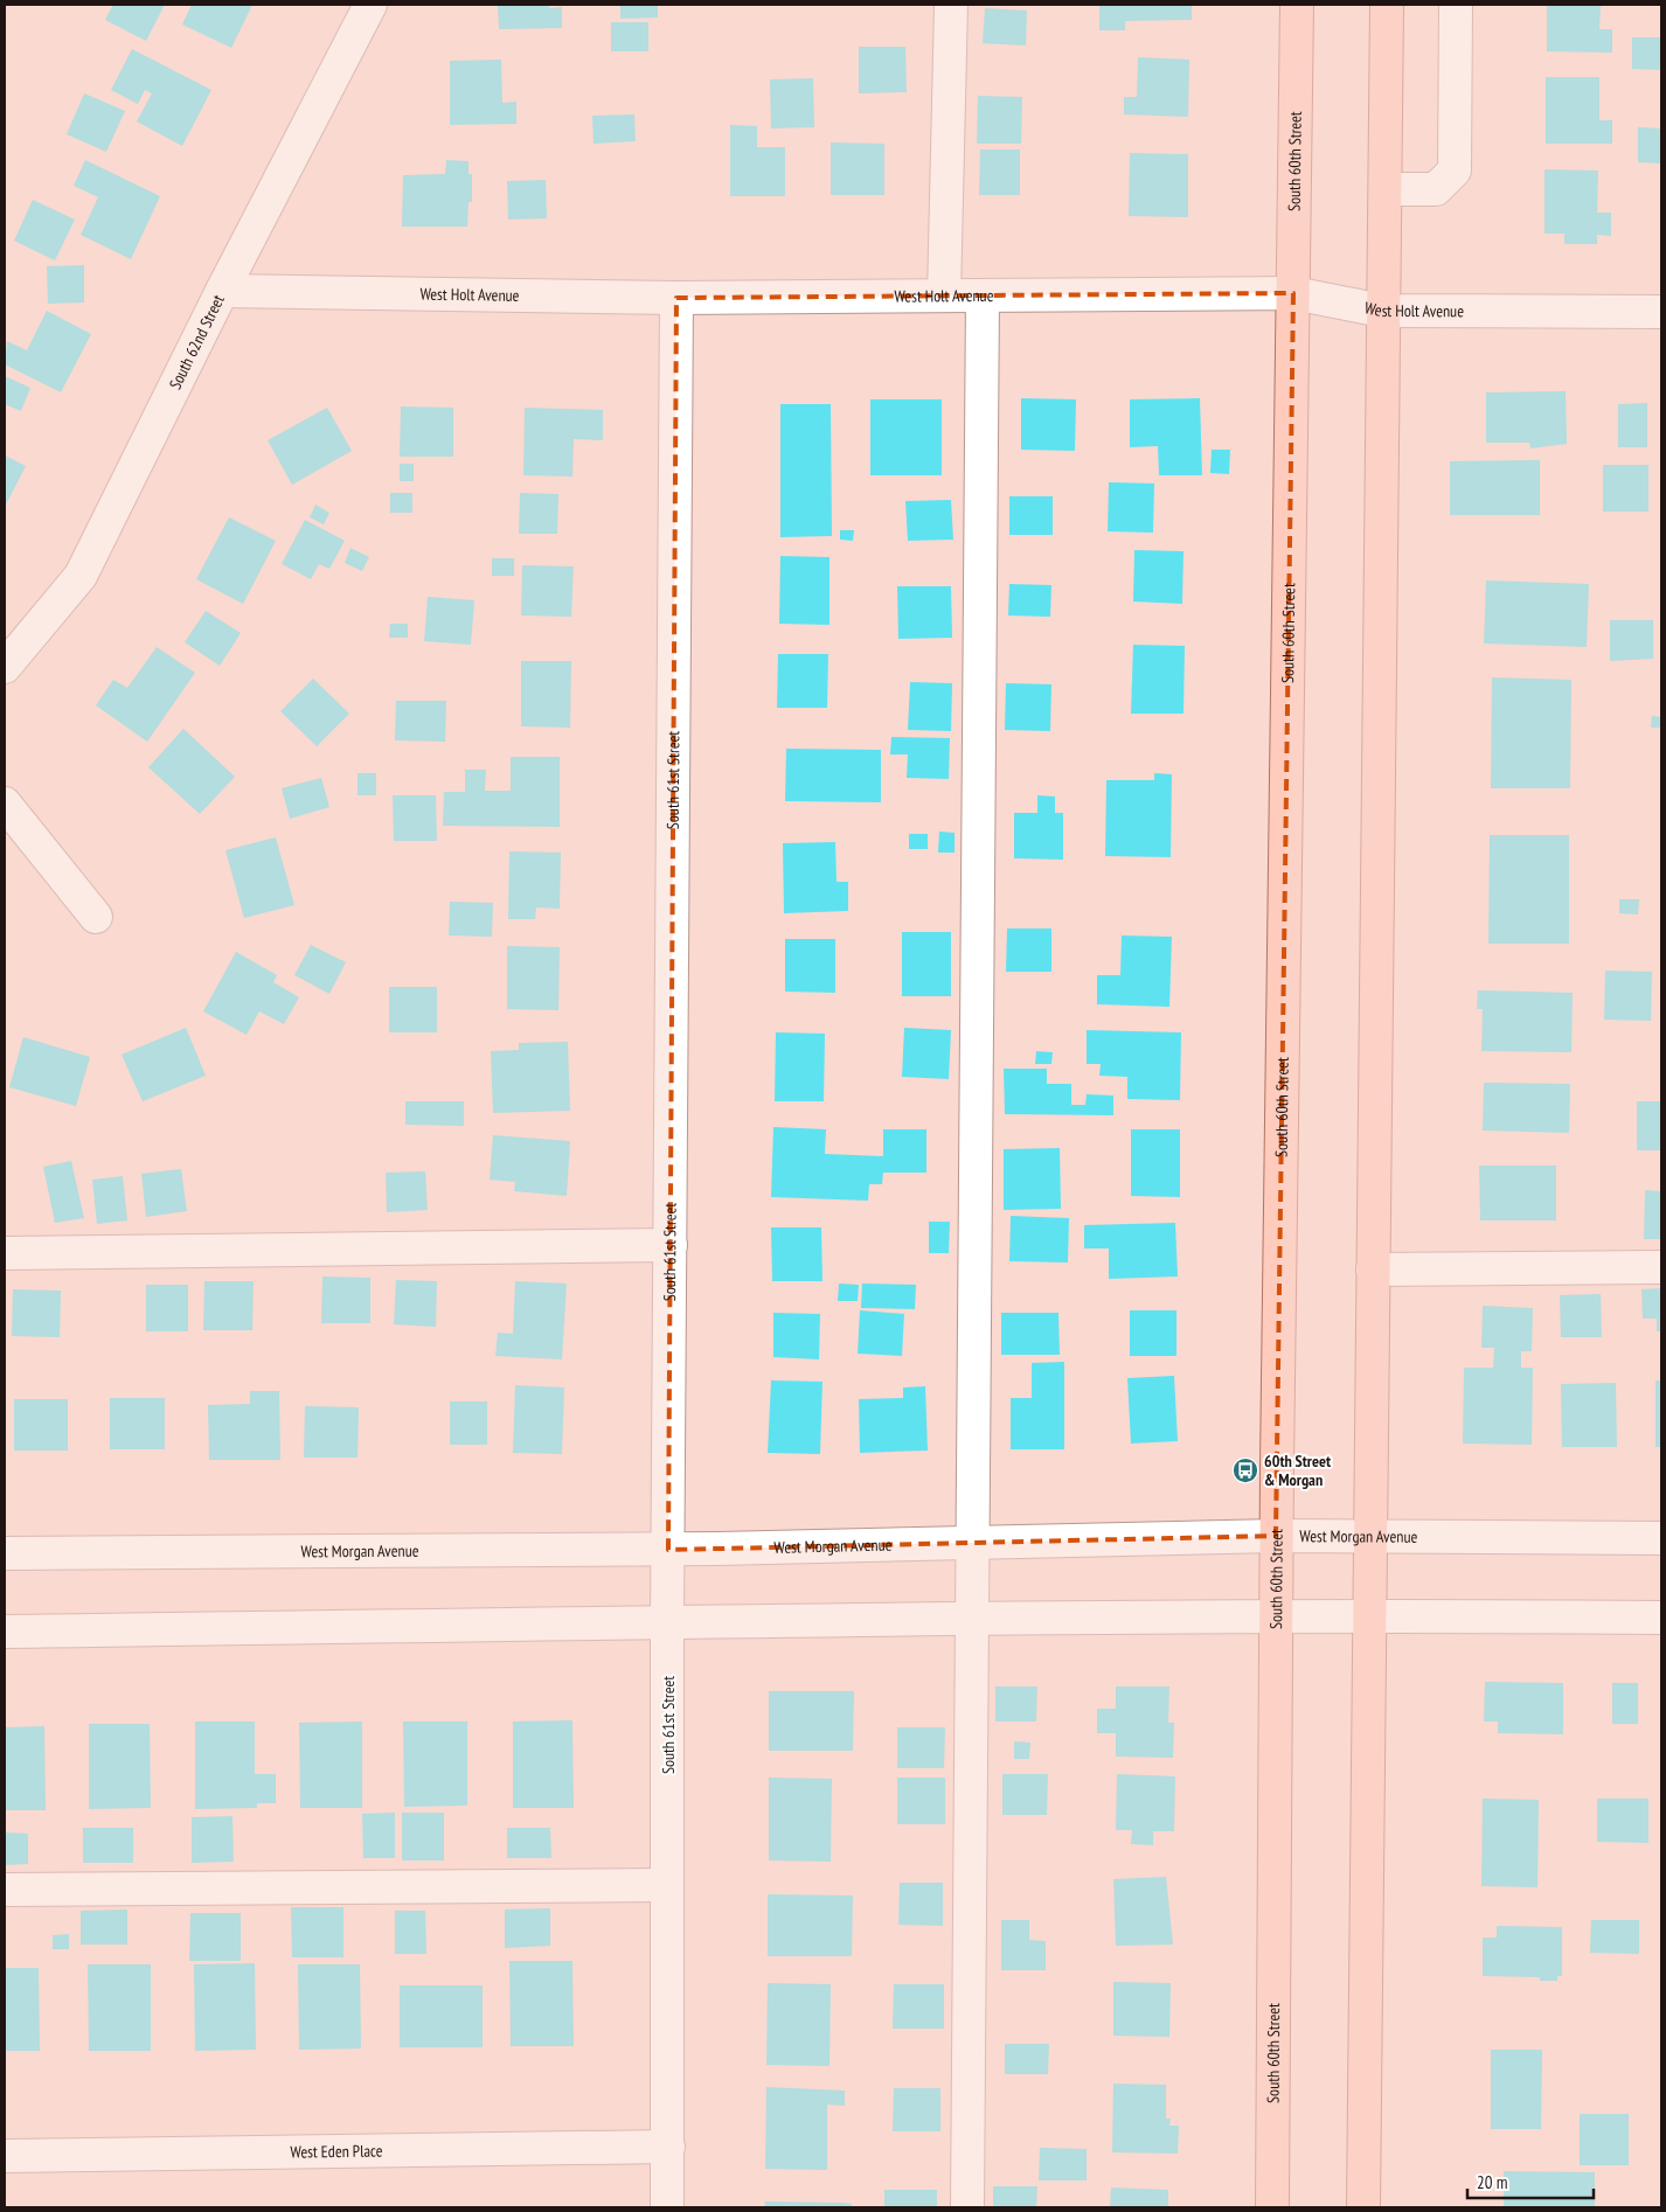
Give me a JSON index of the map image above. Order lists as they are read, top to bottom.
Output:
{
  "streets": {
    "main road": ["South 60th Street"],
    "street": [
      "West Holt Avenue",
      "South 62nd Street",
      "South 61st Street",
      "West Morgan Avenue",
      "West Eden Place"
    ]
  },
  "crossings": [
    ["South 60th Street", "West Holt Avenue"],
    ["South 60th Street", "West Morgan Avenue"],
    ["West Holt Avenue", "South 62nd Street"],
    ["West Holt Avenue", "South 61st Street"],
    ["South 61st Street", "West Morgan Avenue"],
    ["South 61st Street", "West Eden Place"]
  ],
  "places": {
    "bus stop": ["60th Street & Morgan"]
  },
  "scale_bar": "20 m"
}
